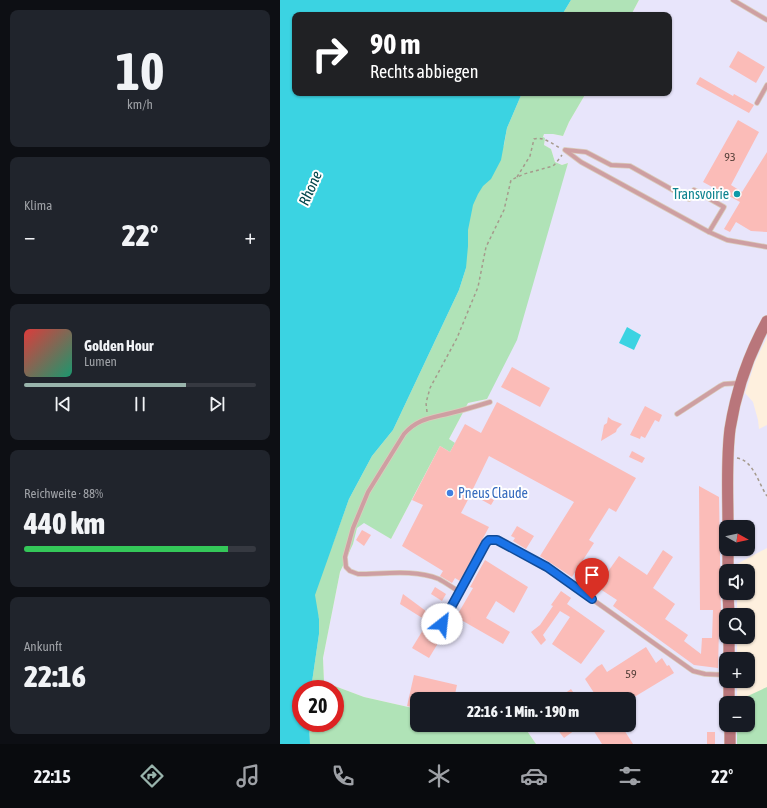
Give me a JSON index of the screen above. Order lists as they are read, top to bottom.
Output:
{
  "water": ["Rhone"],
  "places": ["Transvoirie", "Pneus Claude"],
  "house_numbers": ["93", "59"],
  "north": "right",
  "page": {
    "tile": [
      ["10", "km/h"],
      "Klima",
      ["Reichweite · 88%", "440 km"],
      ["Ankunft", "22:16"]
    ],
    "turn": ["90 m", "Rechts abbiegen"],
    "heat": ["−", "22°", "+"],
    "song": ["Golden Hour", "Lumen"],
    "map_buttons": ["+", "−"],
    "limit": "20",
    "trip": "22:16 · 1 Min. · 190 m",
    "tabs": ["22:15", "22°"]
  }
}
